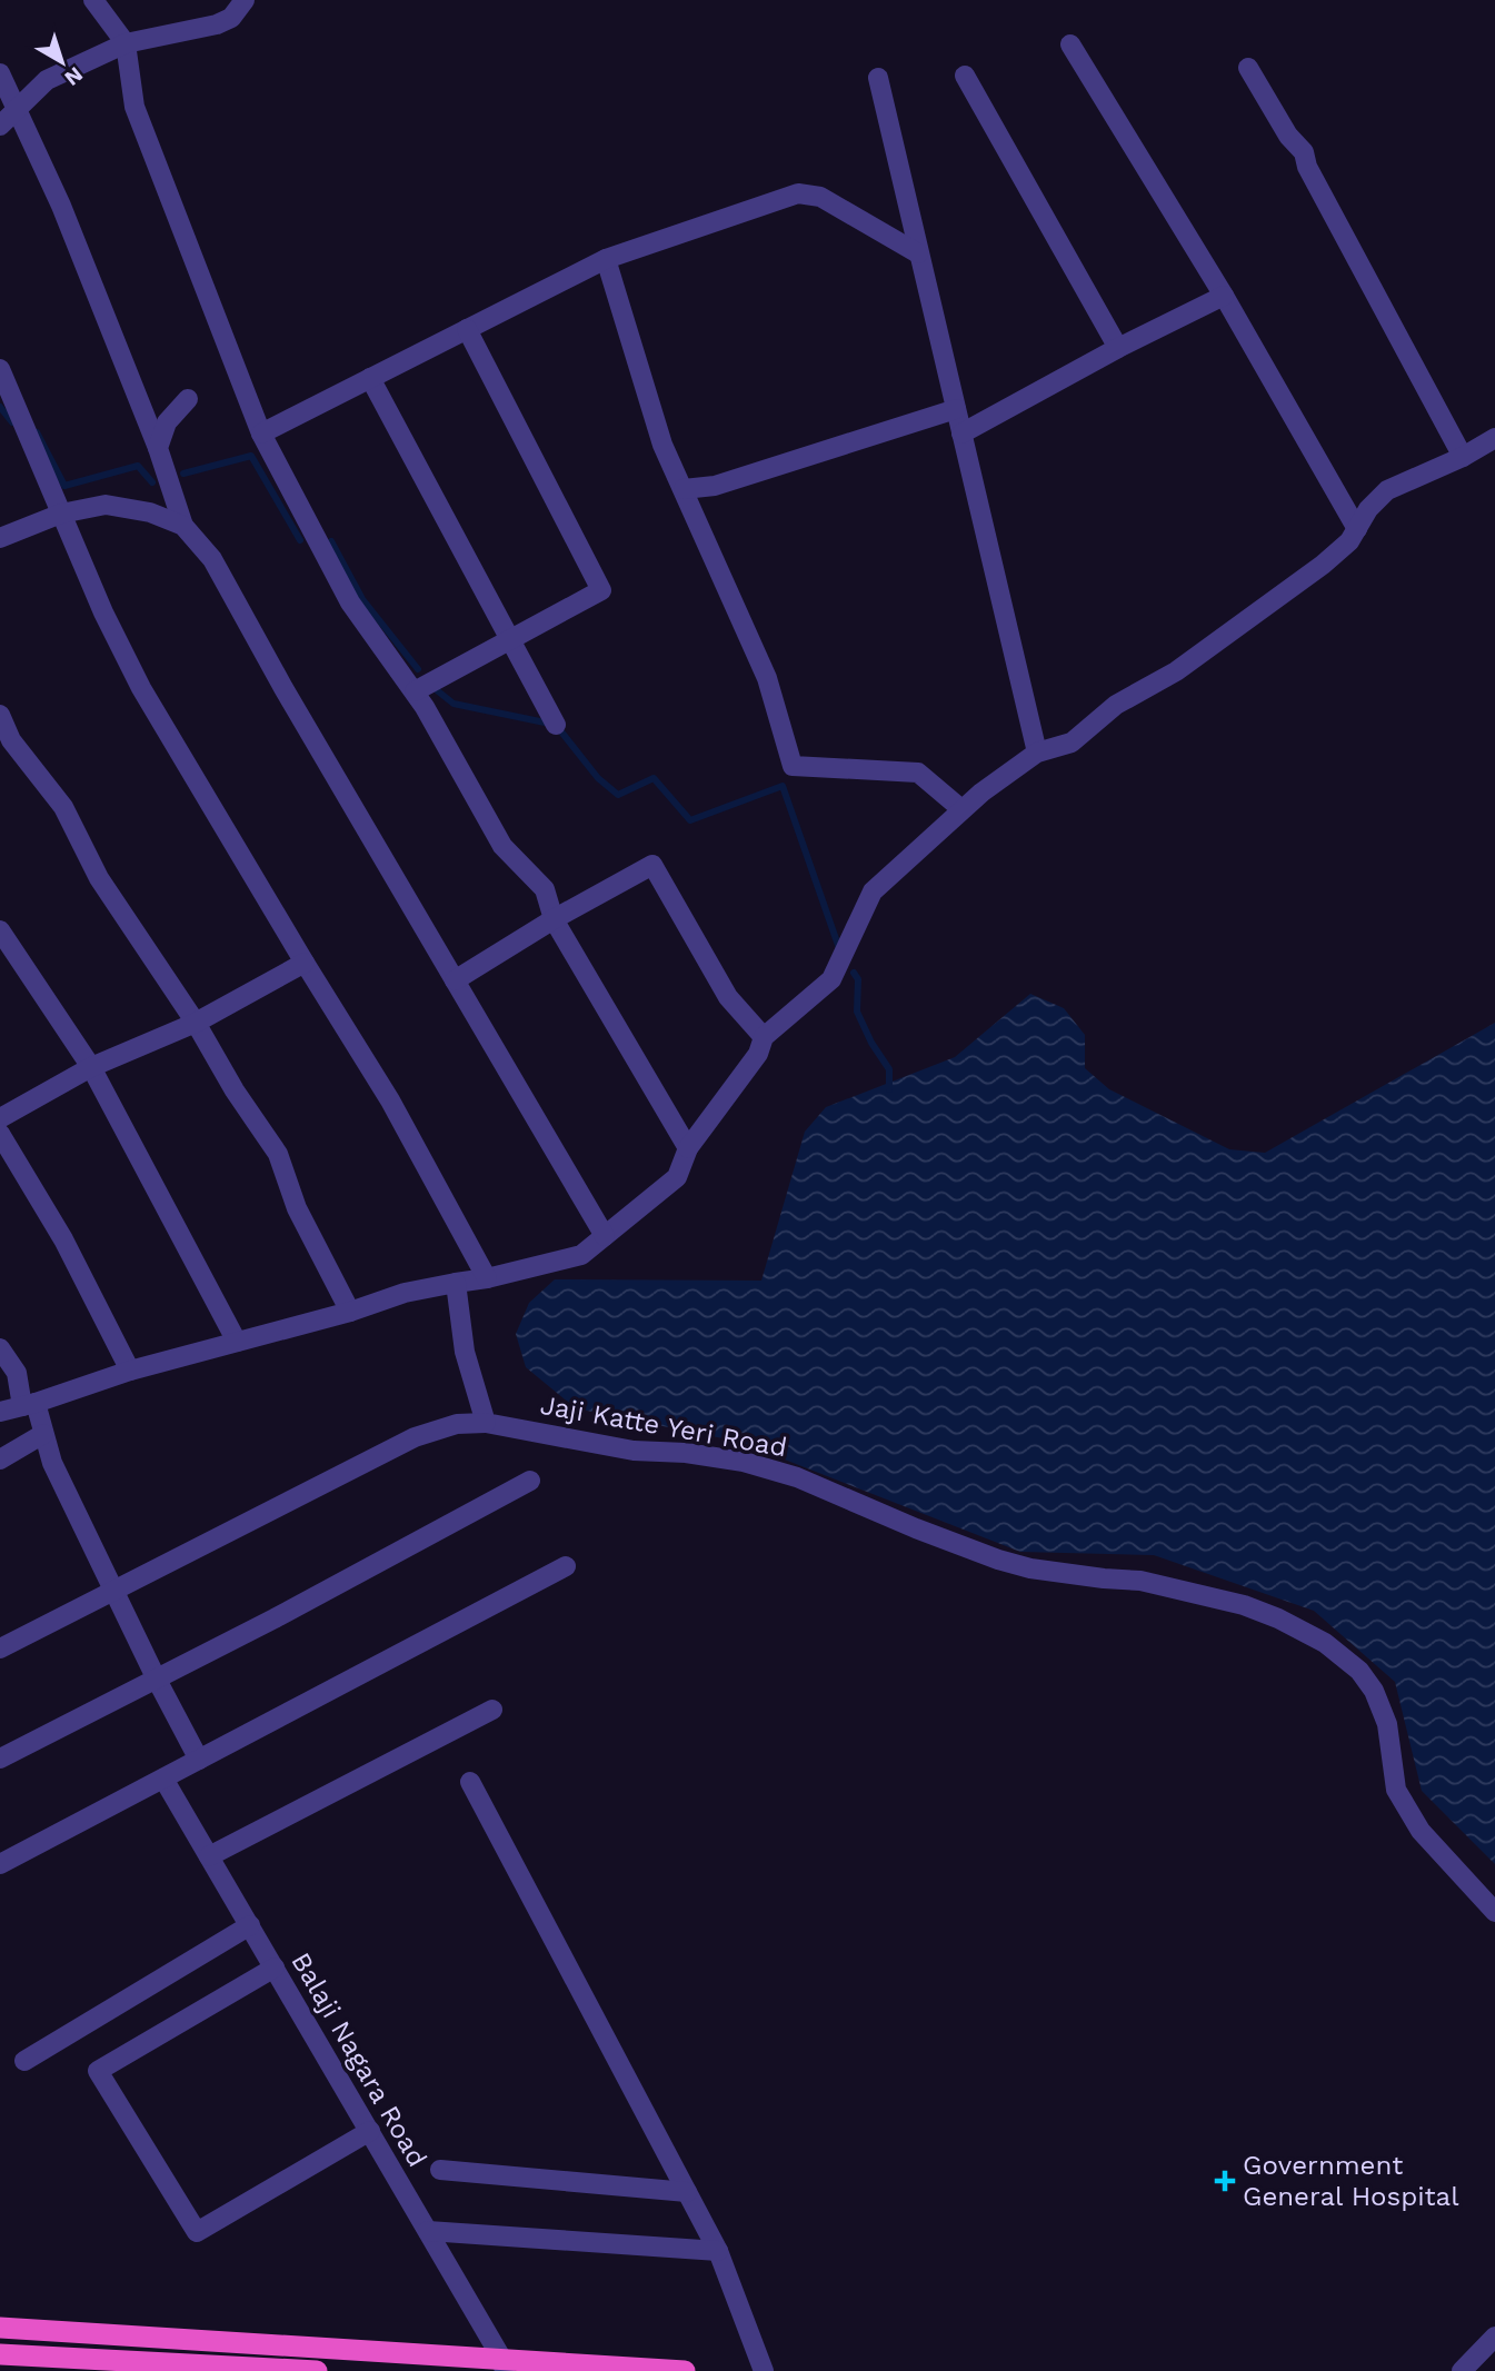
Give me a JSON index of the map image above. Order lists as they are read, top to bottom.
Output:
{
  "streets": {
    "street": ["Jaji Katte Yeri Road", "Balaji Nagara Road"]
  },
  "places": {
    "health": ["Government General Hospital"]
  },
  "north": "bottom right"
}
